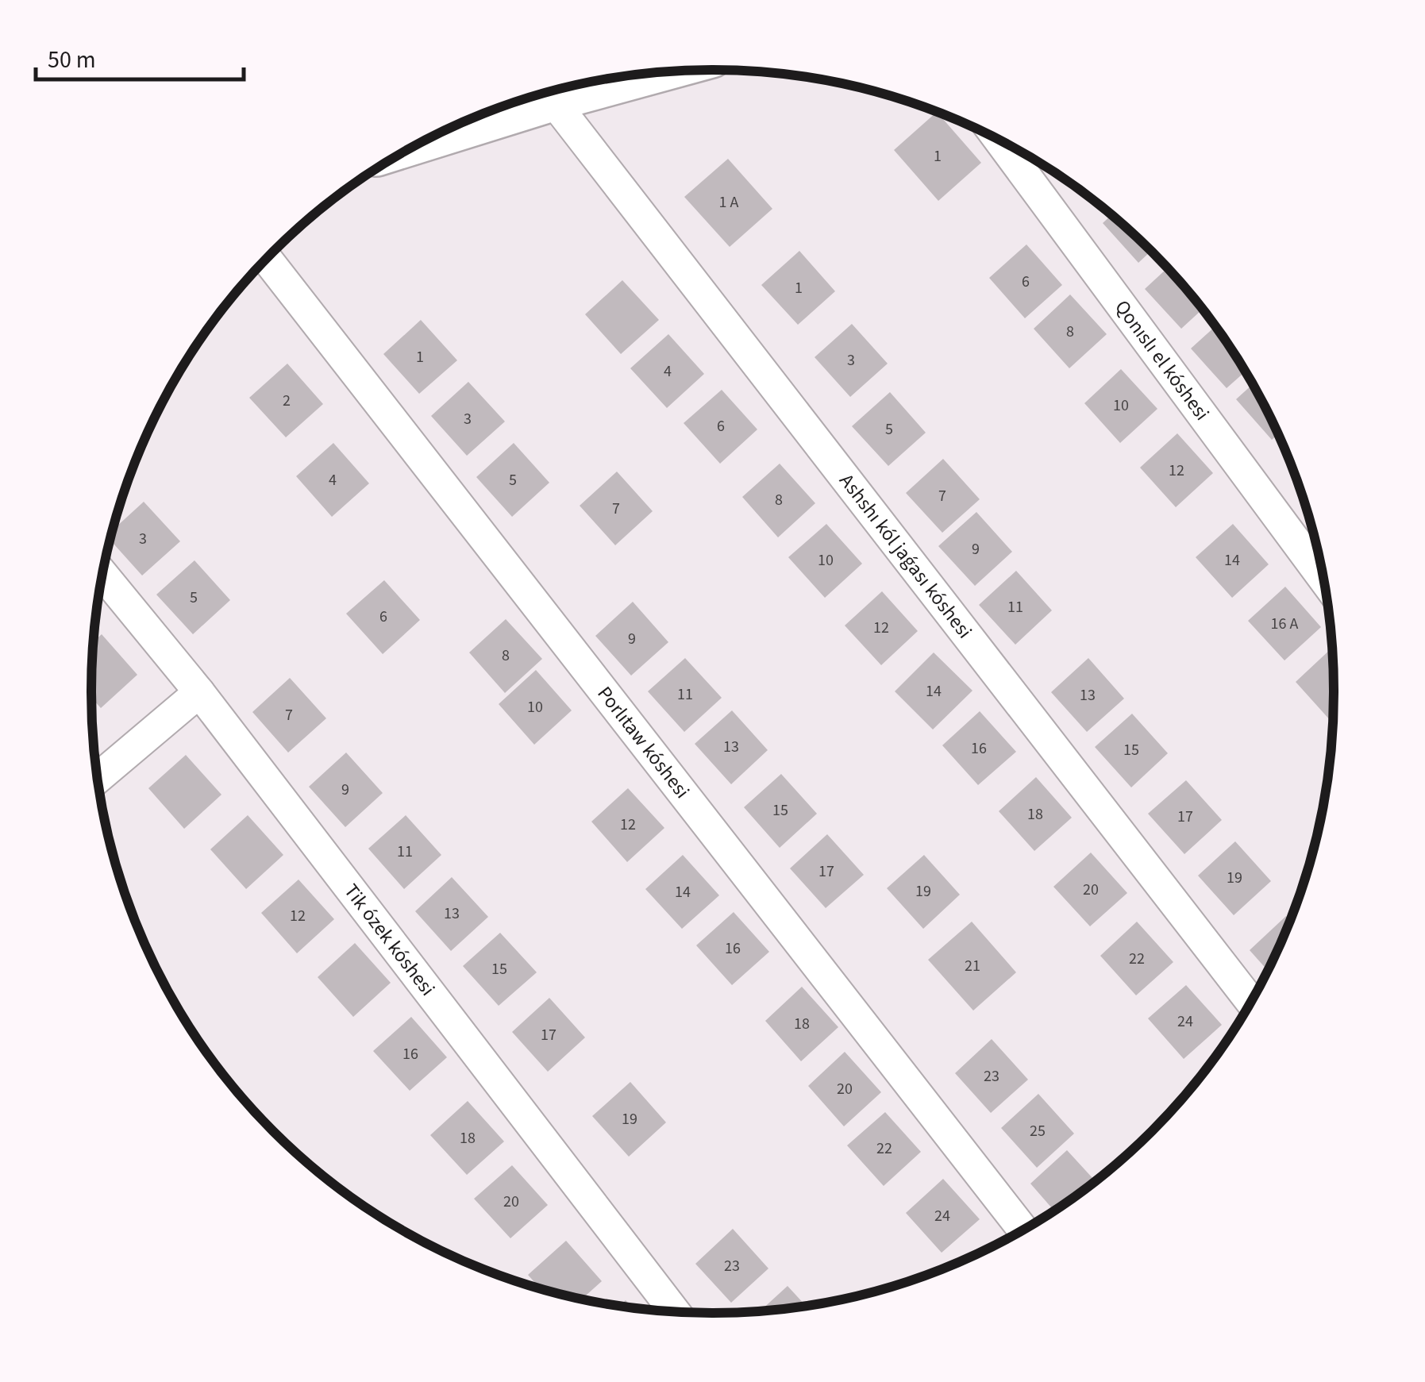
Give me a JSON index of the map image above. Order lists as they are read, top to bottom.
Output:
{
  "streets": {
    "street": [
      "Qonıslı el kóshesi",
      "Ashshı kól jaǵası kóshesi",
      "Porlıtaw kóshesi",
      "Tik ózek kóshesi"
    ]
  },
  "house_numbers": [
    "1",
    "1 А",
    "6",
    "1",
    "8",
    "1",
    "3",
    "4",
    "2",
    "10",
    "3",
    "6",
    "5",
    "12",
    "4",
    "5",
    "7",
    "8",
    "7",
    "3",
    "9",
    "10",
    "14",
    "5",
    "11",
    "6",
    "16 А",
    "12",
    "9",
    "8",
    "14",
    "11",
    "13",
    "10",
    "7",
    "13",
    "16",
    "15",
    "9",
    "15",
    "18",
    "17",
    "12",
    "11",
    "17",
    "19",
    "20",
    "19",
    "14",
    "13",
    "12",
    "16",
    "22",
    "21",
    "15",
    "24",
    "18",
    "17",
    "16",
    "23",
    "20",
    "19",
    "25",
    "18",
    "22",
    "20",
    "24",
    "23"
  ],
  "scale_bar": "50 m"
}
